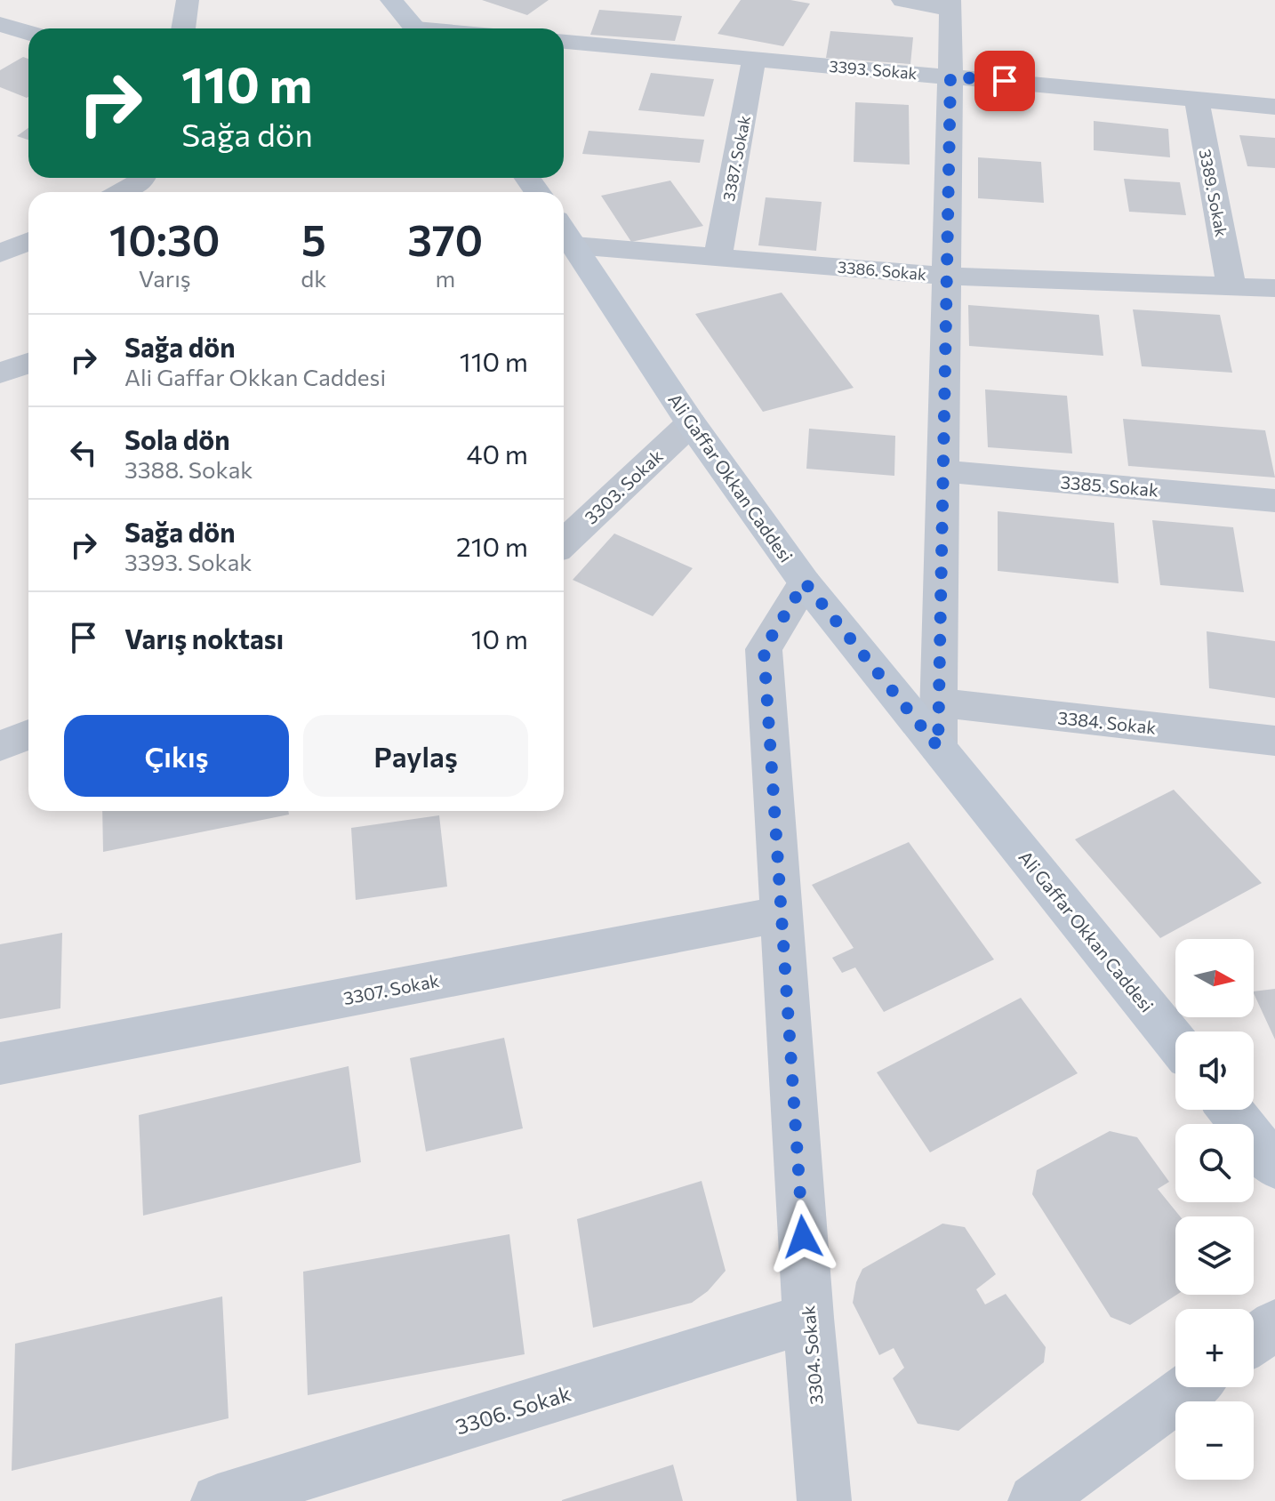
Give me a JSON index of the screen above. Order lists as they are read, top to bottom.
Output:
{
  "streets": {
    "street": [
      "3393. Sokak",
      "3387. Sokak",
      "3389. Sokak",
      "3386. Sokak",
      "Ali Gaffar Okkan Caddesi",
      "3385. Sokak",
      "3303. Sokak",
      "3384. Sokak",
      "3307. Sokak",
      "3304. Sokak",
      "3306. Sokak"
    ]
  },
  "crossings": [
    ["3393. Sokak", "3387. Sokak"],
    ["3393. Sokak", "3389. Sokak"],
    ["3387. Sokak", "3386. Sokak"],
    ["3389. Sokak", "3386. Sokak"],
    ["3386. Sokak", "Ali Gaffar Okkan Caddesi"],
    ["Ali Gaffar Okkan Caddesi", "3303. Sokak"],
    ["Ali Gaffar Okkan Caddesi", "3304. Sokak"],
    ["3307. Sokak", "3304. Sokak"],
    ["3304. Sokak", "3306. Sokak"]
  ],
  "north": "right",
  "page": {
    "turn": ["110 m", "Sağa dön"],
    "eta": [
      "10:30",
      "Varış",
      "5",
      "dk",
      "370",
      "m"
    ],
    "list": [
      {
        "name": "Sağa dön",
        "note": "Ali Gaffar Okkan Caddesi",
        "value": "110 m"
      },
      {
        "name": "Sola dön",
        "note": "3388. Sokak",
        "value": "40 m"
      },
      {
        "name": "Sağa dön",
        "note": "3393. Sokak",
        "value": "210 m"
      },
      {
        "name": "Varış noktası",
        "value": "10 m"
      }
    ],
    "buttons": ["Çıkış", "Paylaş"],
    "map_buttons": ["+", "−"]
  }
}
